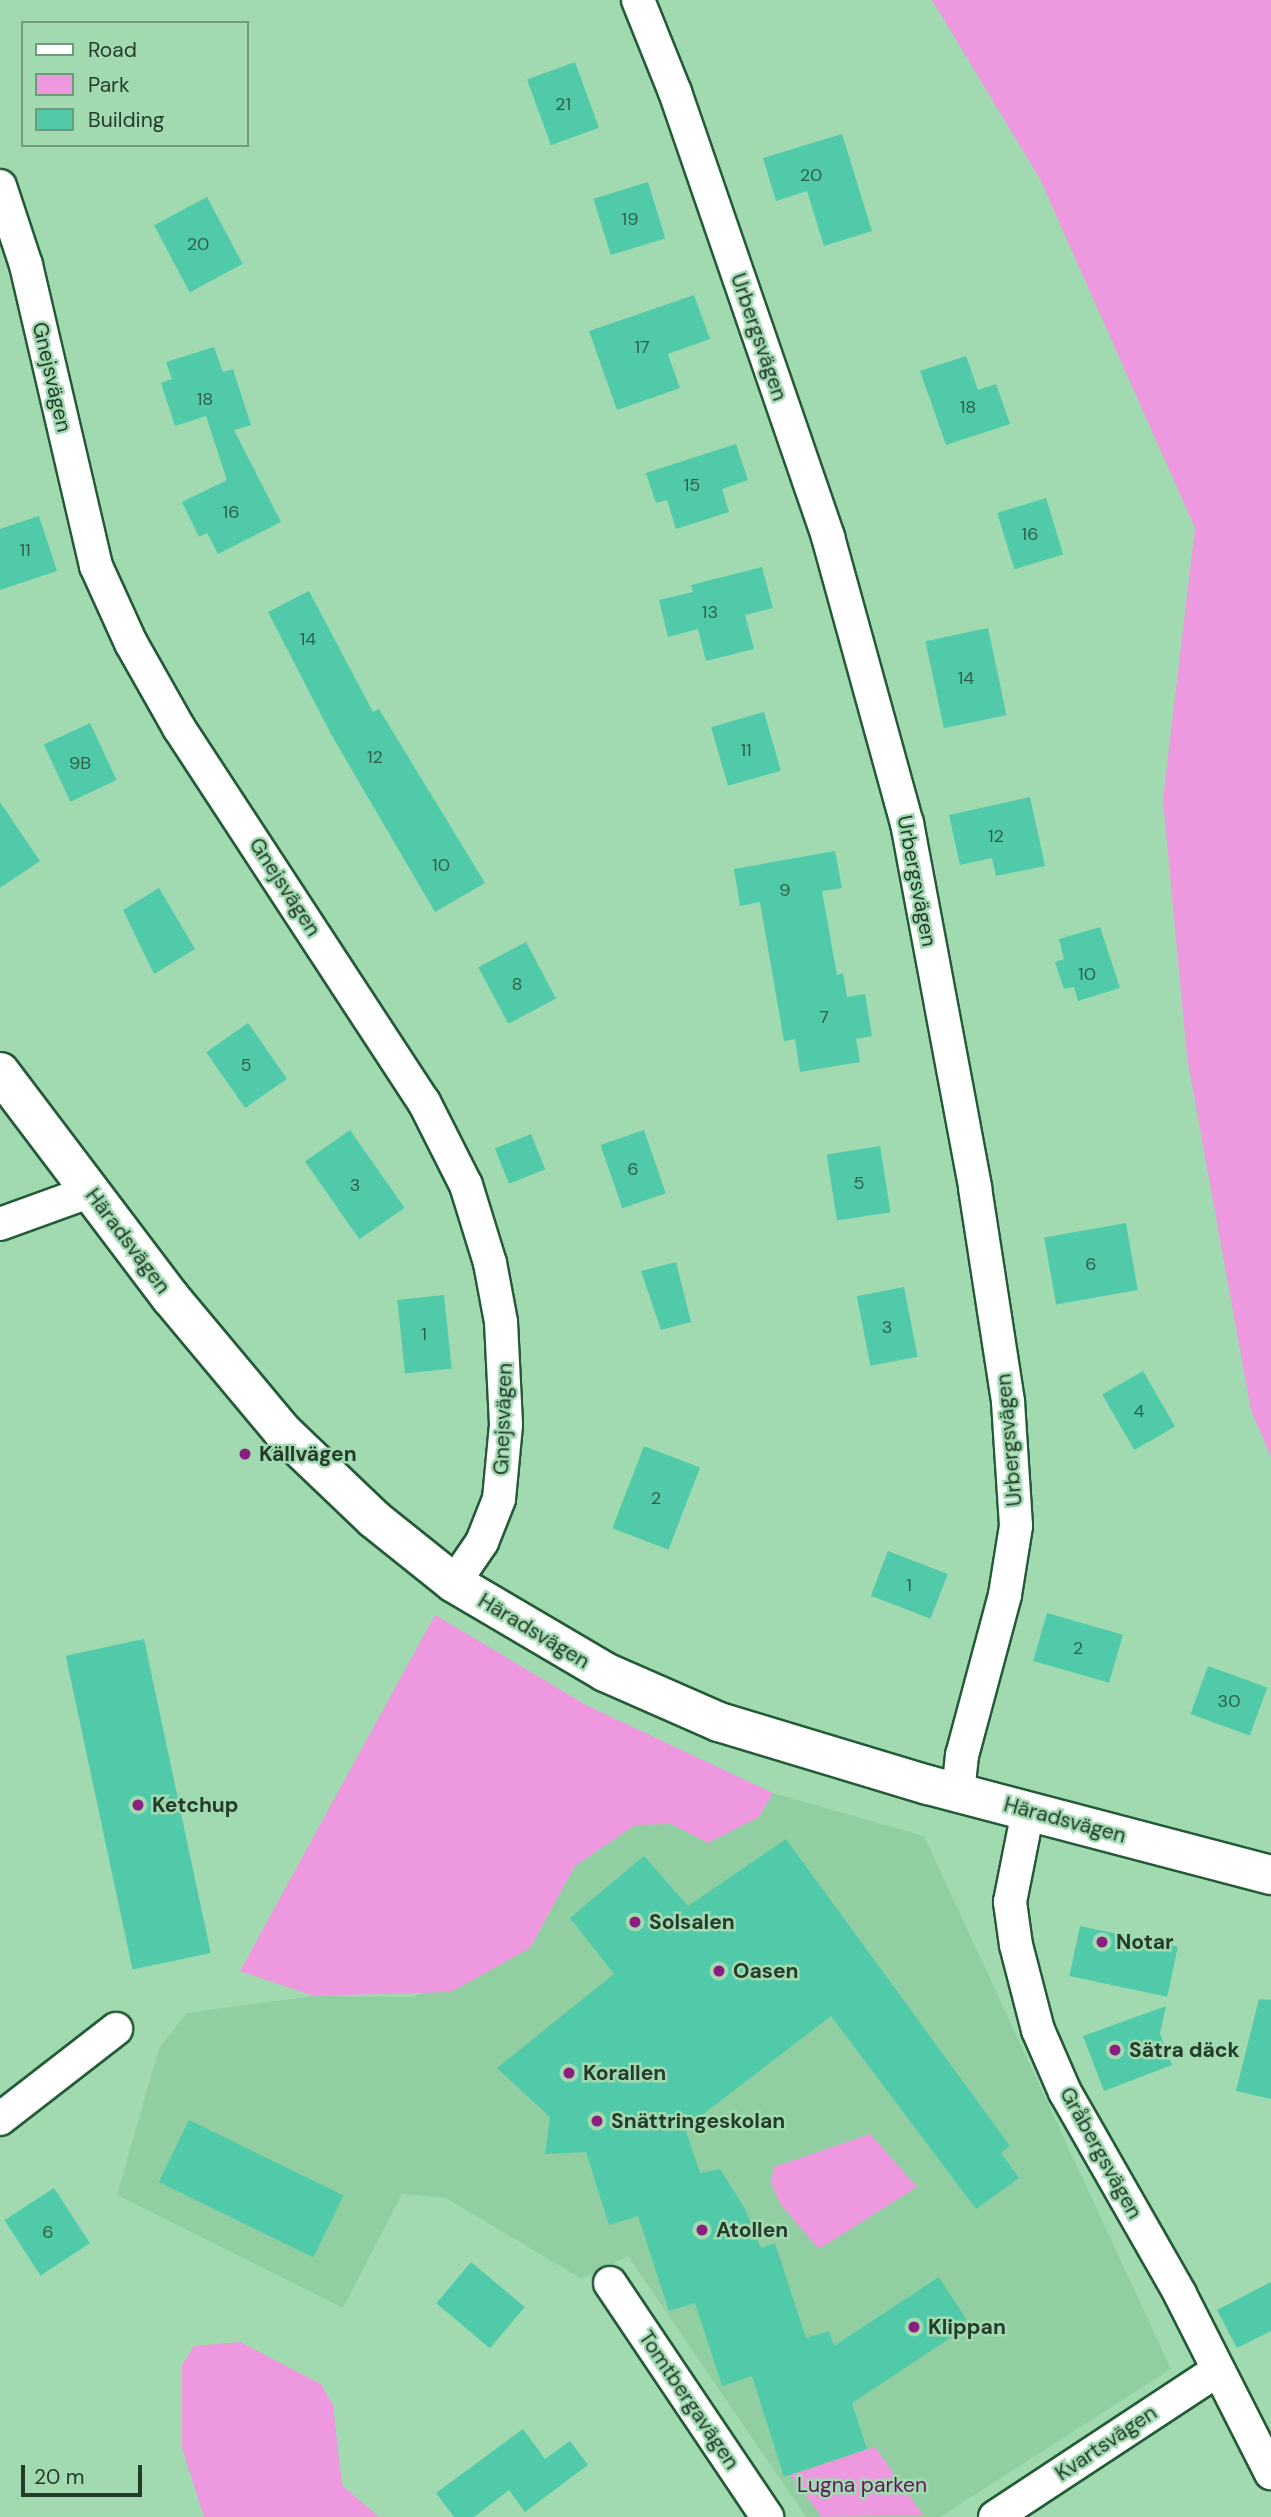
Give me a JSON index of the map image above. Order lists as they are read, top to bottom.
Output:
{
  "streets": {
    "street": [
      "Urbergsvägen",
      "Gnejsvägen",
      "Häradsvägen",
      "Gråbergsvägen",
      "Tomtbergavägen",
      "Kvartsvägen"
    ]
  },
  "crossings": [
    ["Urbergsvägen", "Häradsvägen"],
    ["Gnejsvägen", "Häradsvägen"],
    ["Häradsvägen", "Gråbergsvägen"],
    ["Gråbergsvägen", "Kvartsvägen"]
  ],
  "parks": ["Lugna parken"],
  "places": [
    "Källvägen",
    "Ketchup",
    "Solsalen",
    "Notar",
    "Oasen",
    "Sätra däck",
    "Korallen",
    "Snättringeskolan",
    "Atollen",
    "Klippan"
  ],
  "house_numbers": [
    "21",
    "20",
    "19",
    "20",
    "17",
    "18",
    "18",
    "15",
    "16",
    "16",
    "11",
    "13",
    "14",
    "14",
    "11",
    "12",
    "9B",
    "12",
    "10",
    "9",
    "10",
    "8",
    "7",
    "5",
    "6",
    "5",
    "3",
    "6",
    "3",
    "1",
    "4",
    "2",
    "1",
    "2",
    "30",
    "6"
  ],
  "legend": ["Road", "Park", "Building"],
  "scale_bar": "20 m"
}
